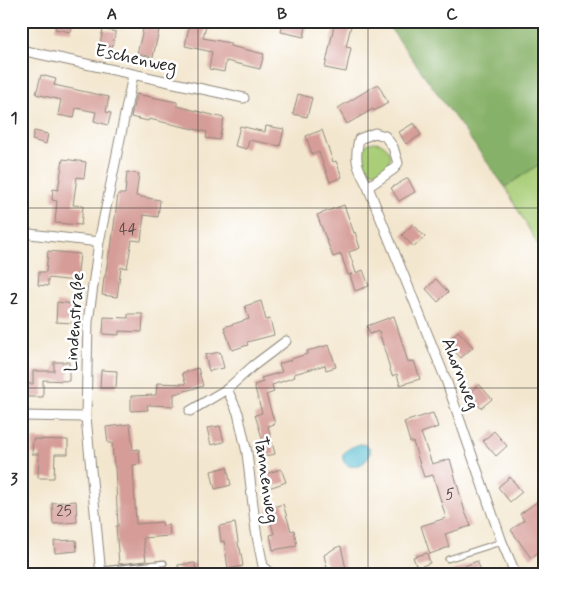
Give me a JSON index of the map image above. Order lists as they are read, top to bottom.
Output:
{
  "streets": {
    "street": [
      "Eschenweg",
      "Lindenstraße",
      "Ahornweg",
      "Tannenweg"
    ]
  },
  "crossings": [
    ["Eschenweg", "Lindenstraße"]
  ],
  "house_numbers": ["44", "5", "25"],
  "grid": {
    "columns": ["A", "B", "C"],
    "rows": ["1", "2", "3"]
  }
}
